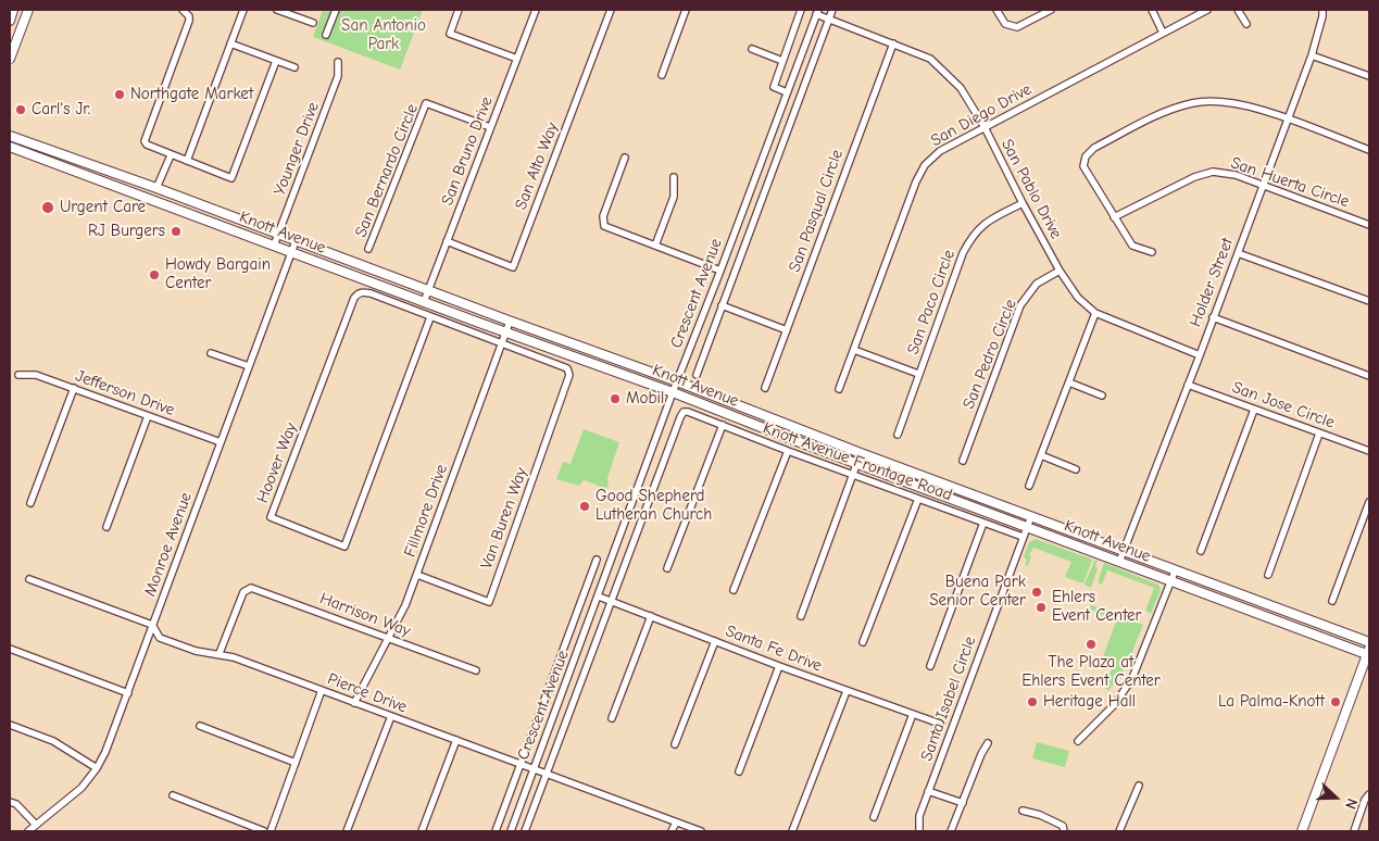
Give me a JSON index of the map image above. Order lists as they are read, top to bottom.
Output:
{
  "streets": {
    "main road": ["Knott Avenue"],
    "street": [
      "San Diego Drive",
      "Younger Drive",
      "San Bruno Drive",
      "San Alto Way",
      "San Bernardo Circle",
      "San Huerta Circle",
      "San Pablo Drive",
      "San Pasqual Circle",
      "Holder Street",
      "Crescent Avenue",
      "San Paco Circle",
      "San Pedro Circle",
      "Jefferson Drive",
      "San Jose Circle",
      "Knott Avenue Frontage Road",
      "Hoover Way",
      "Fillmore Drive",
      "Van Buren Way",
      "Monroe Avenue",
      "Harrison Way",
      "Santa Fe Drive",
      "Pierce Drive",
      "Santa Isabel Circle"
    ]
  },
  "crossings": [
    ["San Diego Drive", "San Pablo Drive"],
    ["Younger Drive", "Knott Avenue"],
    ["San Bruno Drive", "San Alto Way"],
    ["San Bruno Drive", "San Bernardo Circle"],
    ["San Bruno Drive", "Knott Avenue"],
    ["San Huerta Circle", "Holder Street"],
    ["San Pablo Drive", "San Pasqual Circle"],
    ["San Pablo Drive", "Holder Street"],
    ["San Pablo Drive", "Crescent Avenue"],
    ["San Pablo Drive", "San Paco Circle"],
    ["San Pablo Drive", "San Pedro Circle"],
    ["Knott Avenue", "Holder Street"],
    ["Knott Avenue", "Crescent Avenue"],
    ["Knott Avenue", "Fillmore Drive"],
    ["Knott Avenue", "Monroe Avenue"],
    ["Knott Avenue", "Santa Isabel Circle"],
    ["Holder Street", "San Jose Circle"],
    ["Crescent Avenue", "Knott Avenue Frontage Road"],
    ["Crescent Avenue", "Santa Fe Drive"],
    ["Crescent Avenue", "Pierce Drive"],
    ["Jefferson Drive", "Monroe Avenue"],
    ["Knott Avenue Frontage Road", "Santa Isabel Circle"],
    ["Fillmore Drive", "Van Buren Way"],
    ["Fillmore Drive", "Harrison Way"],
    ["Fillmore Drive", "Pierce Drive"],
    ["Monroe Avenue", "Pierce Drive"],
    ["Harrison Way", "Pierce Drive"]
  ],
  "parks": ["San Antonio Park"],
  "places": [
    "Northgate Market",
    "Carl's Jr.",
    "Urgent Care",
    "RJ Burgers",
    "Howdy Bargain Center",
    "Mobil",
    "Good Shepherd Lutheran Church",
    "Buena Park Senior Center",
    "Ehlers Event Center",
    "The Plaza at Ehlers Event Center",
    "Heritage Hall",
    "La Palma-Knott"
  ],
  "north": "right"
}
